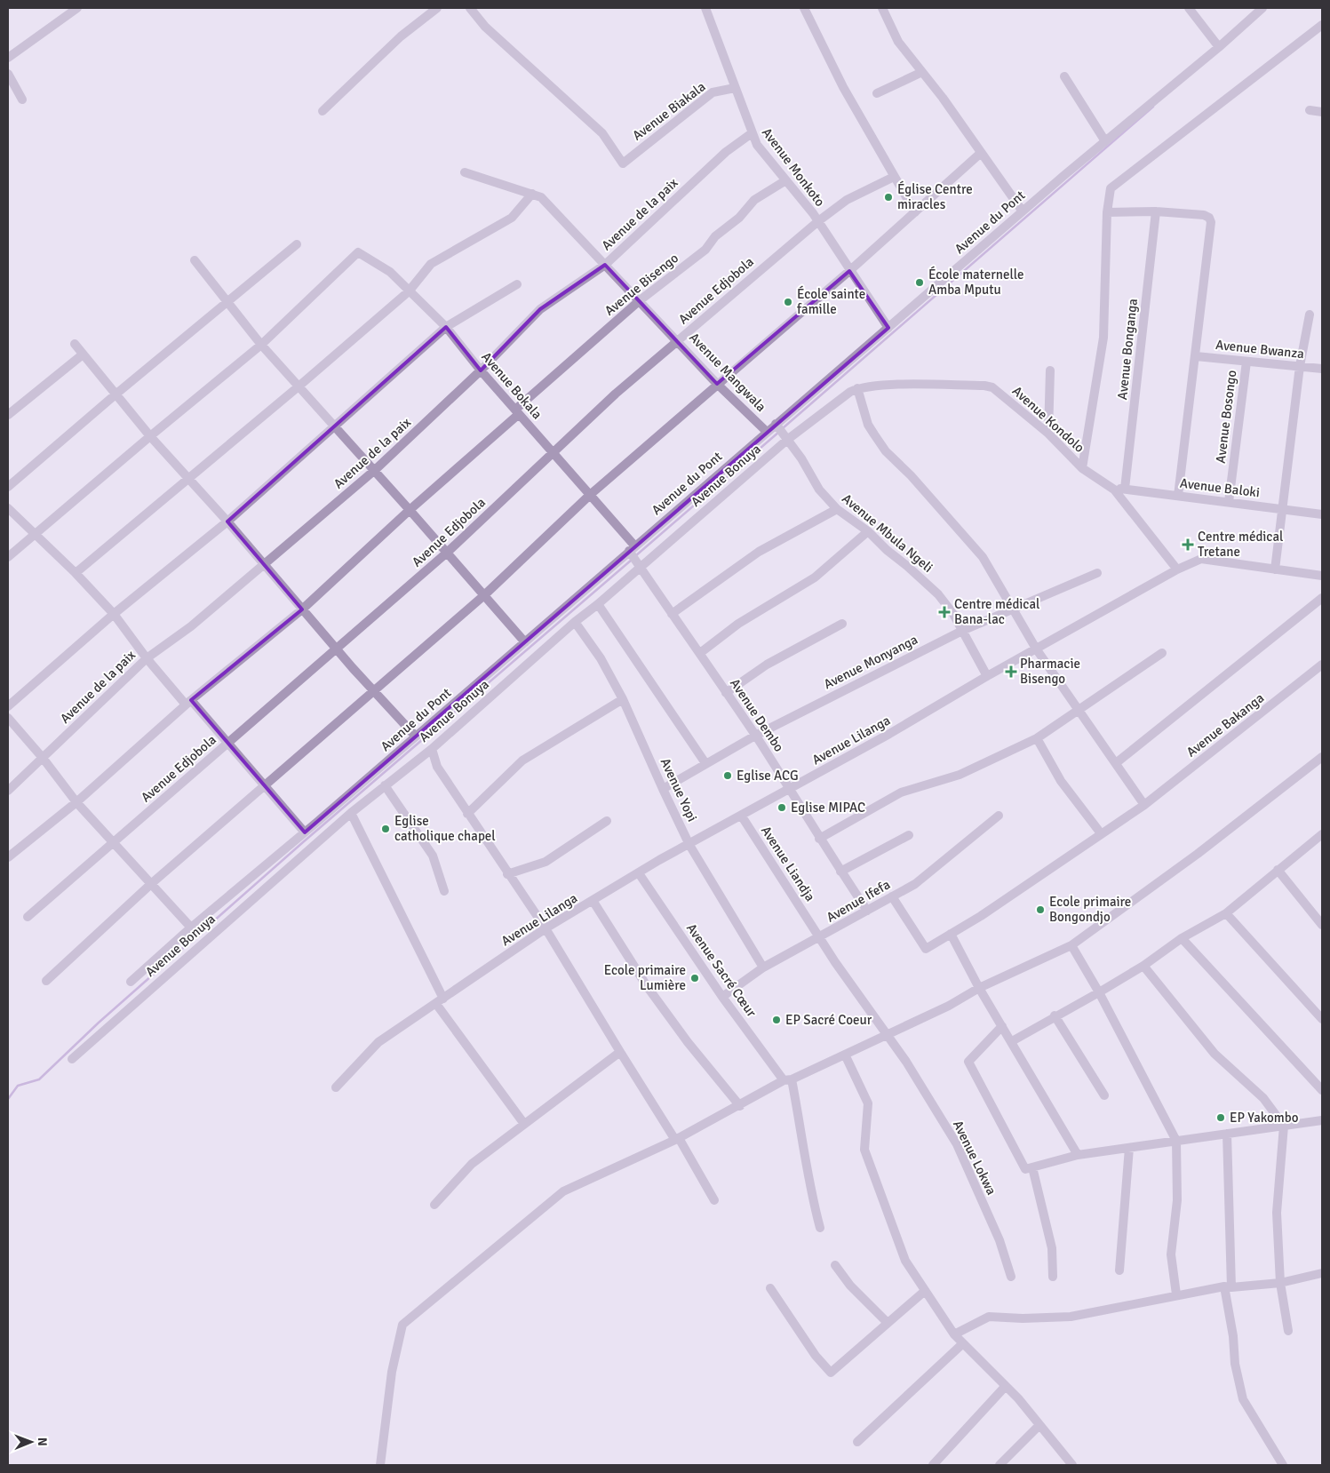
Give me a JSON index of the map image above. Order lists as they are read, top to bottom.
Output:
{
  "streets": {
    "street": [
      "Avenue Biakala",
      "Avenue Monkoto",
      "Avenue de la paix",
      "Avenue du Pont",
      "Avenue Bisengo",
      "Avenue Edjobola",
      "Avenue Bonganga",
      "Avenue Bwanza",
      "Avenue Mangwala",
      "Avenue Bokala",
      "Avenue Bosongo",
      "Avenue Kondolo",
      "Avenue Bonuya",
      "Avenue Baloki",
      "Avenue Mbula Ngeli",
      "Avenue Monyanga",
      "Avenue Dembo",
      "Avenue Bakanga",
      "Avenue Lilanga",
      "Avenue Yopi",
      "Avenue Liandja",
      "Avenue Ifefa",
      "Avenue Sacré Cœur",
      "Avenue Lokwa"
    ]
  },
  "crossings": [
    ["Avenue Biakala", "Avenue Monkoto"],
    ["Avenue Monkoto", "Avenue de la paix"],
    ["Avenue Monkoto", "Avenue du Pont"],
    ["Avenue Monkoto", "Avenue Bisengo"],
    ["Avenue Monkoto", "Avenue Edjobola"],
    ["Avenue de la paix", "Avenue Mangwala"],
    ["Avenue de la paix", "Avenue Bokala"],
    ["Avenue du Pont", "Avenue Mangwala"],
    ["Avenue du Pont", "Avenue Bokala"],
    ["Avenue du Pont", "Avenue Bonuya"],
    ["Avenue du Pont", "Avenue Mbula Ngeli"],
    ["Avenue du Pont", "Avenue Dembo"],
    ["Avenue Bisengo", "Avenue Mangwala"],
    ["Avenue Bisengo", "Avenue Bokala"],
    ["Avenue Edjobola", "Avenue Mangwala"],
    ["Avenue Edjobola", "Avenue Bokala"],
    ["Avenue Bonganga", "Avenue Baloki"],
    ["Avenue Bwanza", "Avenue Bosongo"],
    ["Avenue Bokala", "Avenue Bonuya"],
    ["Avenue Bokala", "Avenue Dembo"],
    ["Avenue Bosongo", "Avenue Baloki"],
    ["Avenue Kondolo", "Avenue Bonuya"],
    ["Avenue Kondolo", "Avenue Baloki"],
    ["Avenue Kondolo", "Avenue Lilanga"],
    ["Avenue Bonuya", "Avenue Mbula Ngeli"],
    ["Avenue Bonuya", "Avenue Dembo"],
    ["Avenue Bonuya", "Avenue Yopi"],
    ["Avenue Mbula Ngeli", "Avenue Monyanga"],
    ["Avenue Mbula Ngeli", "Avenue Lilanga"],
    ["Avenue Monyanga", "Avenue Dembo"],
    ["Avenue Monyanga", "Avenue Yopi"],
    ["Avenue Dembo", "Avenue Lilanga"],
    ["Avenue Dembo", "Avenue Ifefa"],
    ["Avenue Bakanga", "Avenue Ifefa"],
    ["Avenue Lilanga", "Avenue Yopi"],
    ["Avenue Lilanga", "Avenue Liandja"],
    ["Avenue Lilanga", "Avenue Sacré Cœur"],
    ["Avenue Yopi", "Avenue Ifefa"],
    ["Avenue Liandja", "Avenue Ifefa"],
    ["Avenue Liandja", "Avenue Lokwa"],
    ["Avenue Ifefa", "Avenue Sacré Cœur"]
  ],
  "places": {
    "other": [
      "Église Centre miracles",
      "École maternelle Amba Mputu",
      "École sainte famille",
      "Eglise ACG",
      "Eglise MIPAC",
      "Eglise catholique chapel",
      "Ecole primaire Bongondjo",
      "Ecole primaire Lumière",
      "EP Sacré Coeur",
      "EP Yakombo"
    ],
    "health": ["Centre médical Tretane", "Centre médical Bana-lac", "Pharmacie Bisengo"]
  },
  "north": "right"
}
